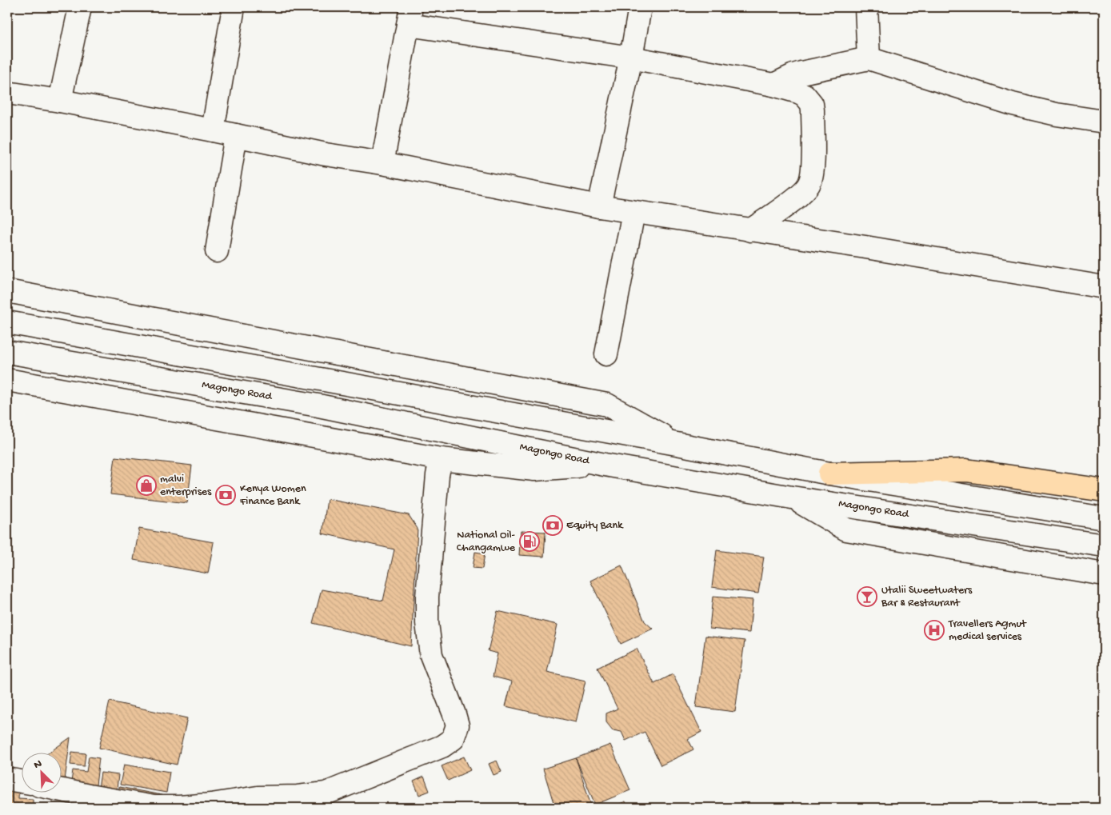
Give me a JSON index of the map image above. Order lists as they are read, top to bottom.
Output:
{
  "streets": {
    "main road": ["Magongo Road"]
  },
  "places": {
    "shop": ["malvi enterprises"],
    "bank": ["Kenya Women Finance Bank", "Equity Bank"],
    "fuel station": ["National Oil- Changamwe"],
    "bar": ["Utalii Sweetwaters Bar & Restaurant"],
    "hospital": ["Travellers Agmut medical services"]
  },
  "north": "top left"
}
